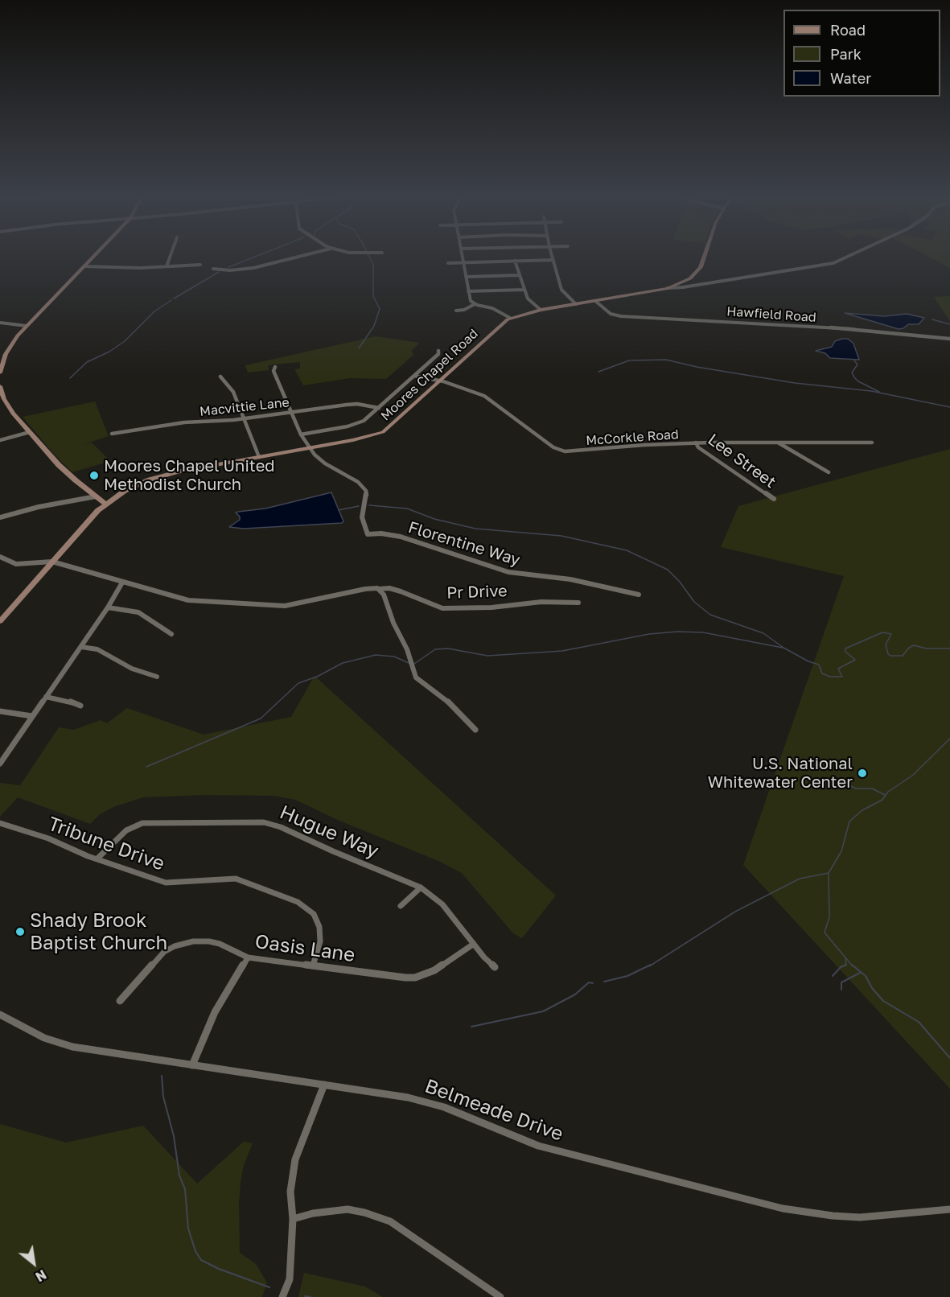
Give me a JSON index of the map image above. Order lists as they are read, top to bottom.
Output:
{
  "streets": {
    "main road": ["Moores Chapel Road"],
    "street": [
      "Hawfield Road",
      "Macvittie Lane",
      "McCorkle Road",
      "Lee Street",
      "Florentine Way",
      "Pr Drive",
      "Hugue Way",
      "Tribune Drive",
      "Oasis Lane",
      "Belmeade Drive"
    ]
  },
  "crossings": [
    ["Hawfield Road", "Moores Chapel Road"],
    ["Moores Chapel Road", "McCorkle Road"],
    ["Moores Chapel Road", "Florentine Way"],
    ["Moores Chapel Road", "Pr Drive"],
    ["McCorkle Road", "Lee Street"],
    ["Hugue Way", "Tribune Drive"],
    ["Hugue Way", "Oasis Lane"],
    ["Tribune Drive", "Oasis Lane"]
  ],
  "places": ["Moores Chapel United Methodist Church", "U.S. National Whitewater Center", "Shady Brook Baptist Church"],
  "legend": ["Road", "Park", "Water"],
  "north": "bottom right"
}
